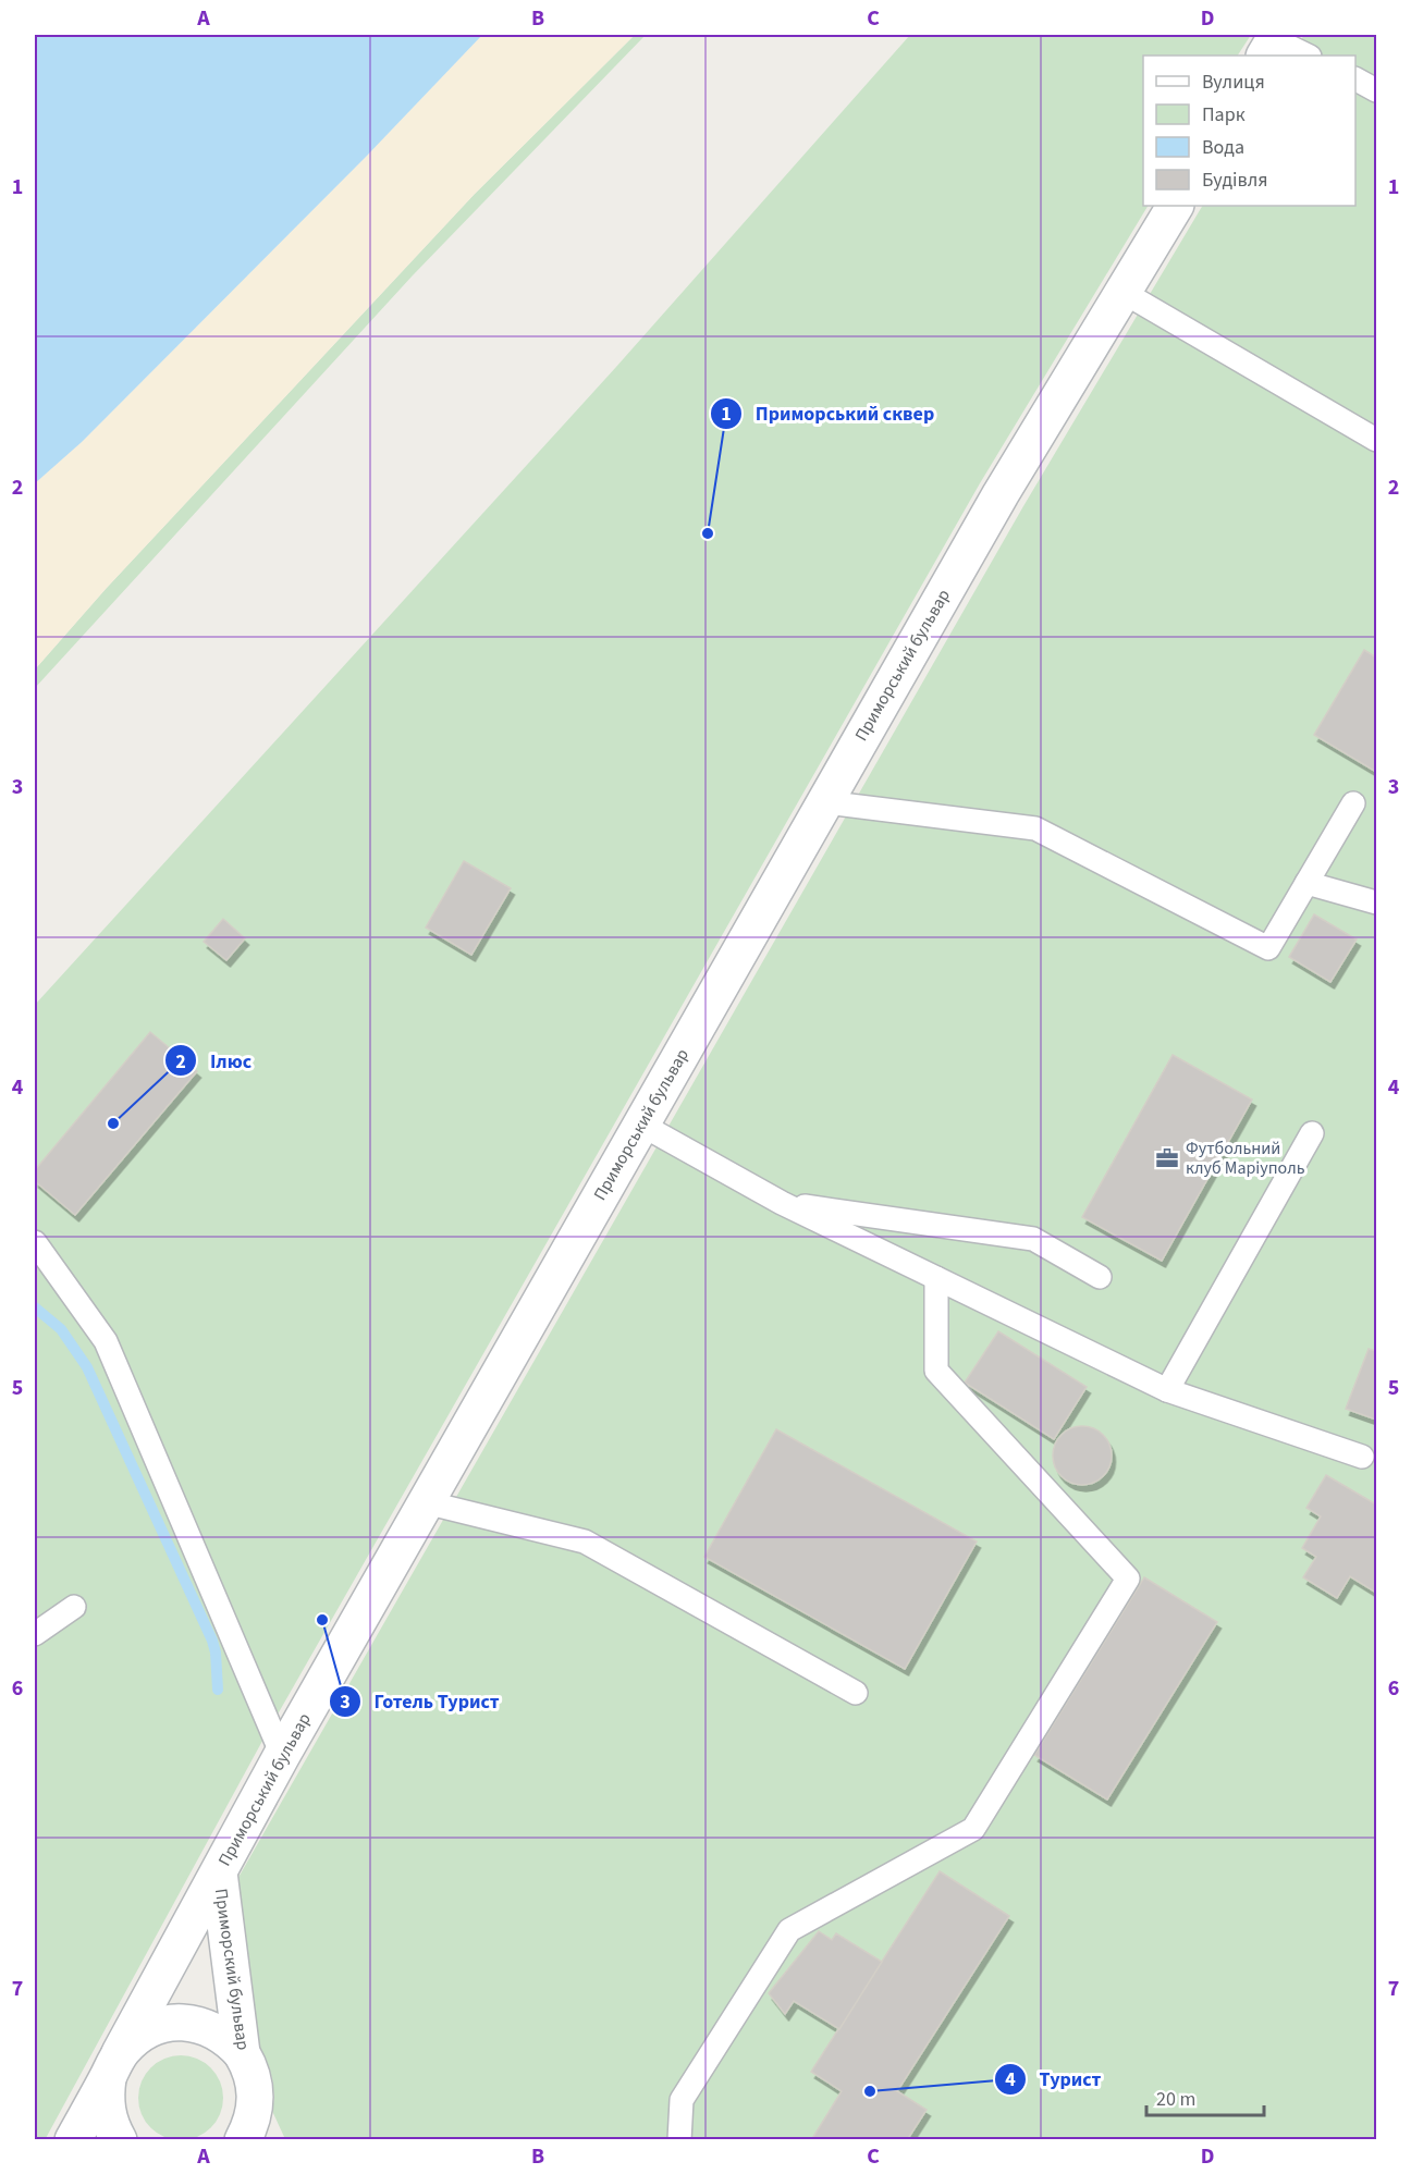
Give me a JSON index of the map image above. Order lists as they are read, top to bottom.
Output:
{
  "streets": {
    "street": ["Приморський бульвар", "Приморский бульвар"]
  },
  "crossings": [
    ["Приморський бульвар", "Приморский бульвар"]
  ],
  "places": {
    "other": [
      "Приморський сквер",
      "Ілюс",
      "Готель Турист",
      "Турист"
    ],
    "office": ["Футбольний клуб Маріуполь"]
  },
  "legend": [
    "Вулиця",
    "Парк",
    "Вода",
    "Будівля"
  ],
  "scale_bar": "20 m",
  "grid": {
    "columns": [
      "A",
      "B",
      "C",
      "D"
    ],
    "rows": [
      "1",
      "2",
      "3",
      "4",
      "5",
      "6",
      "7"
    ]
  }
}
